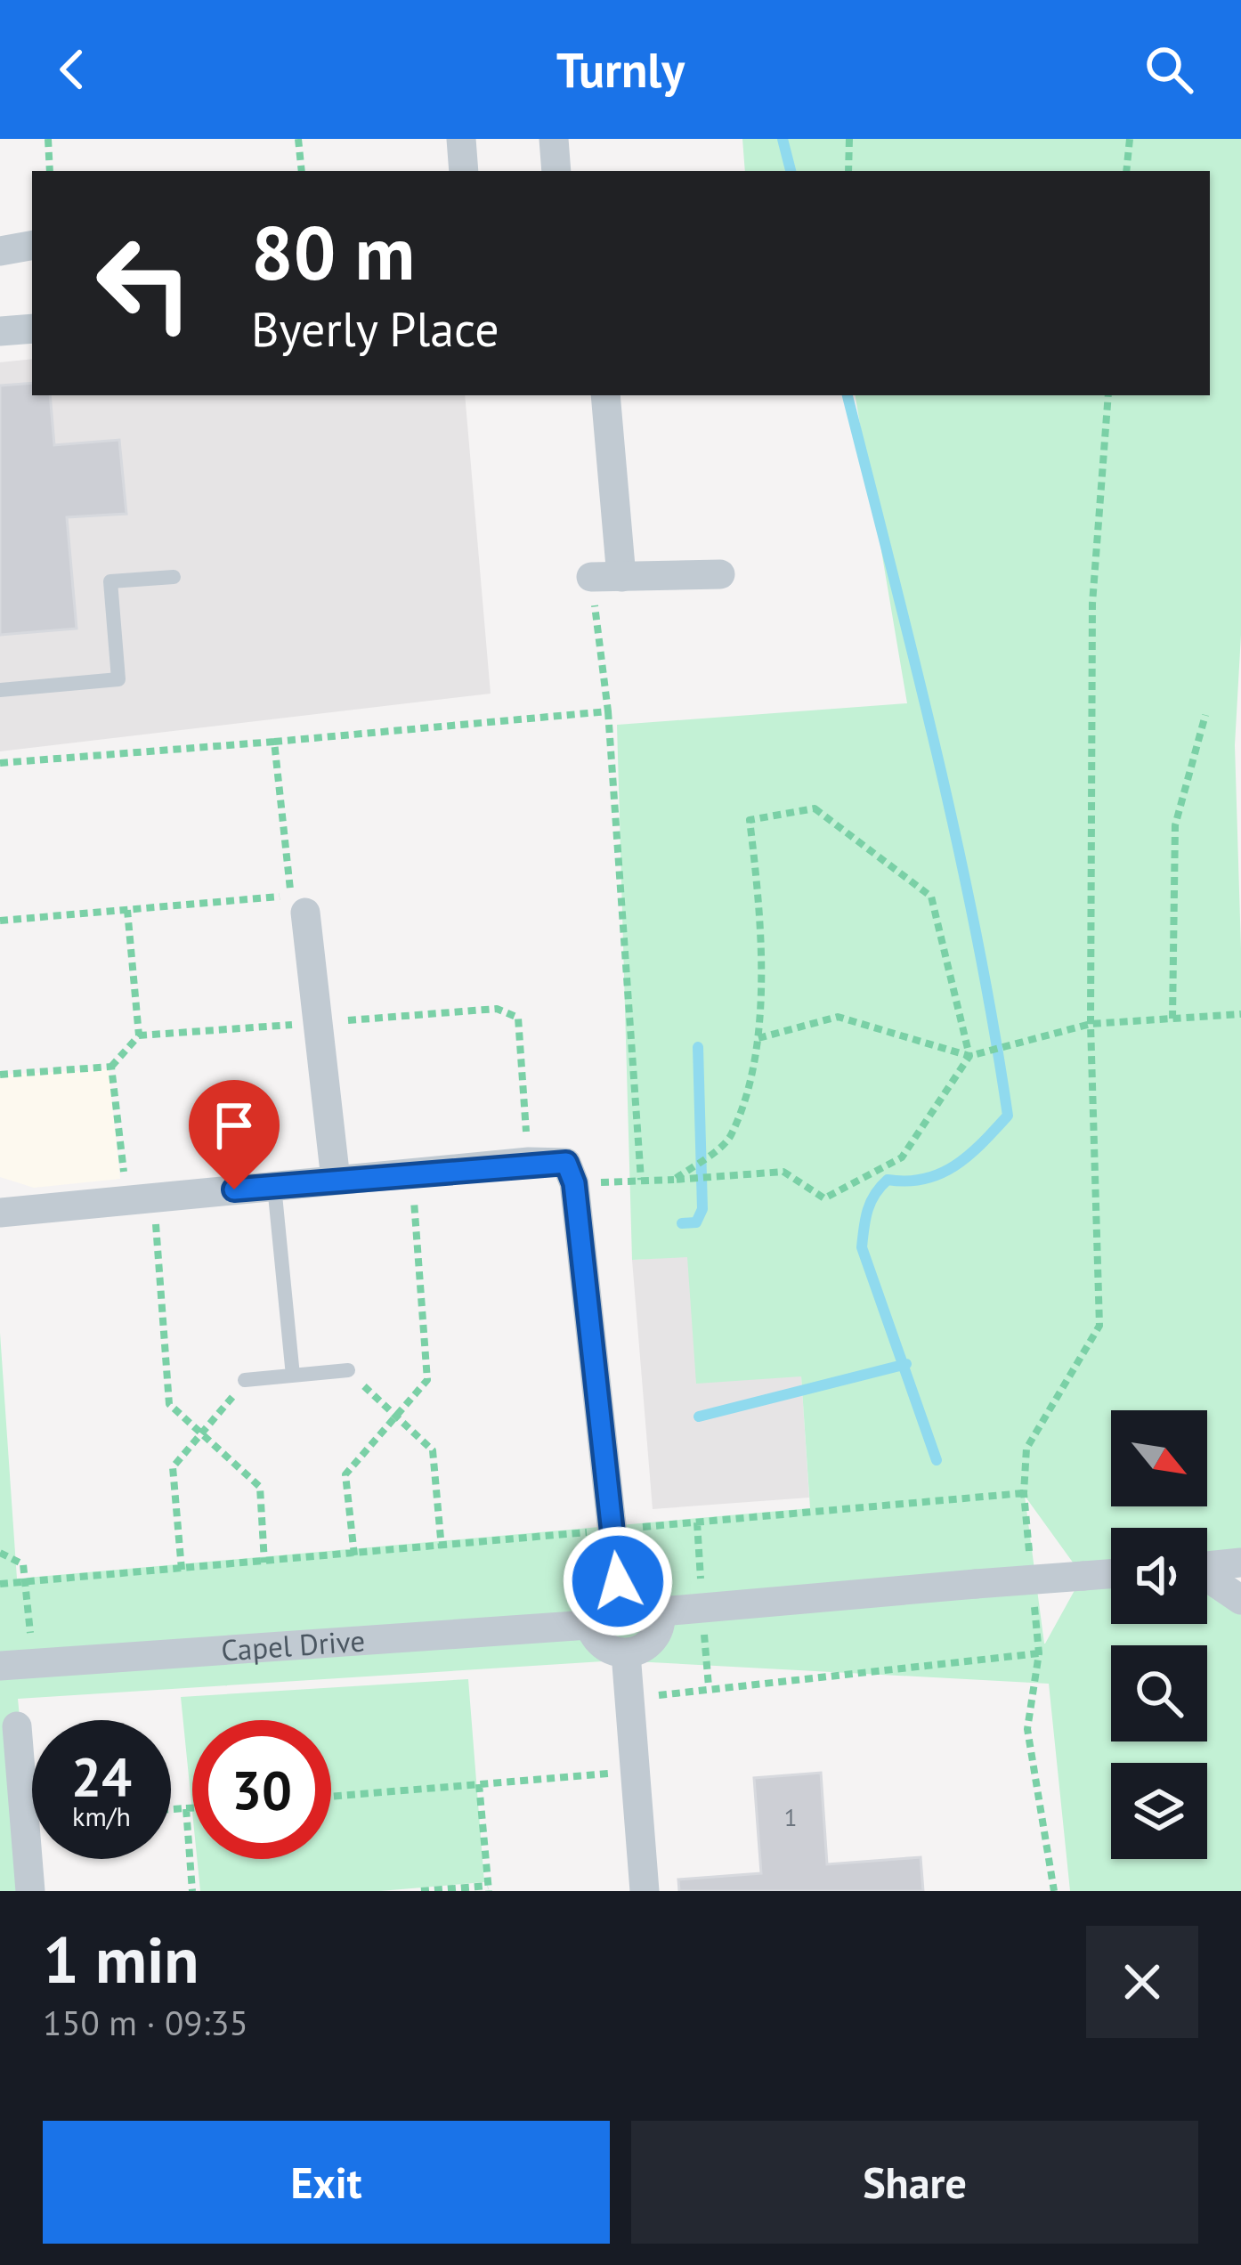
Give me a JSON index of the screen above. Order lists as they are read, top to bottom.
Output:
{
  "streets": {
    "street": ["Capel Drive"]
  },
  "house_numbers": ["1"],
  "north": "bottom right",
  "page": {
    "header": "Turnly",
    "turn": ["80 m", "Byerly Place"],
    "speed": "24 km/h",
    "limit": "30",
    "heading": ["1 min", "150 m · 09:35"],
    "buttons": ["Exit", "Share"]
  }
}
